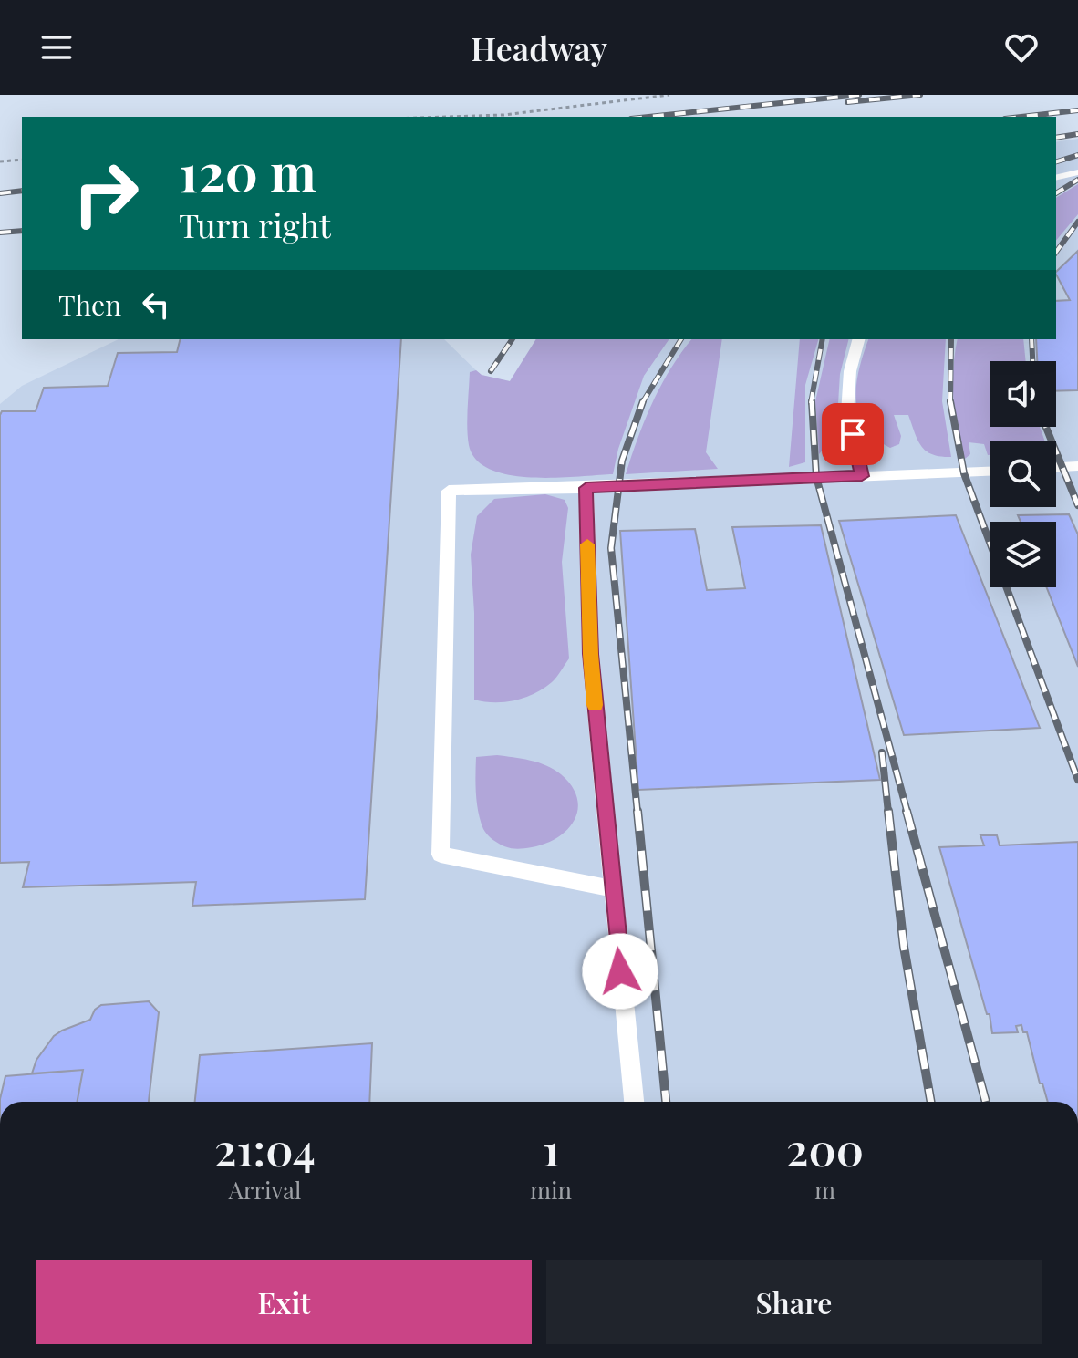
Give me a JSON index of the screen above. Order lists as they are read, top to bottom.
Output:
{
  "page": {
    "header": "Headway",
    "turn": ["120 m", "Turn right"],
    "then": "Then",
    "eta": [
      "21:04",
      "Arrival",
      "1",
      "min",
      "200",
      "m"
    ],
    "buttons": ["Exit", "Share"]
  }
}
